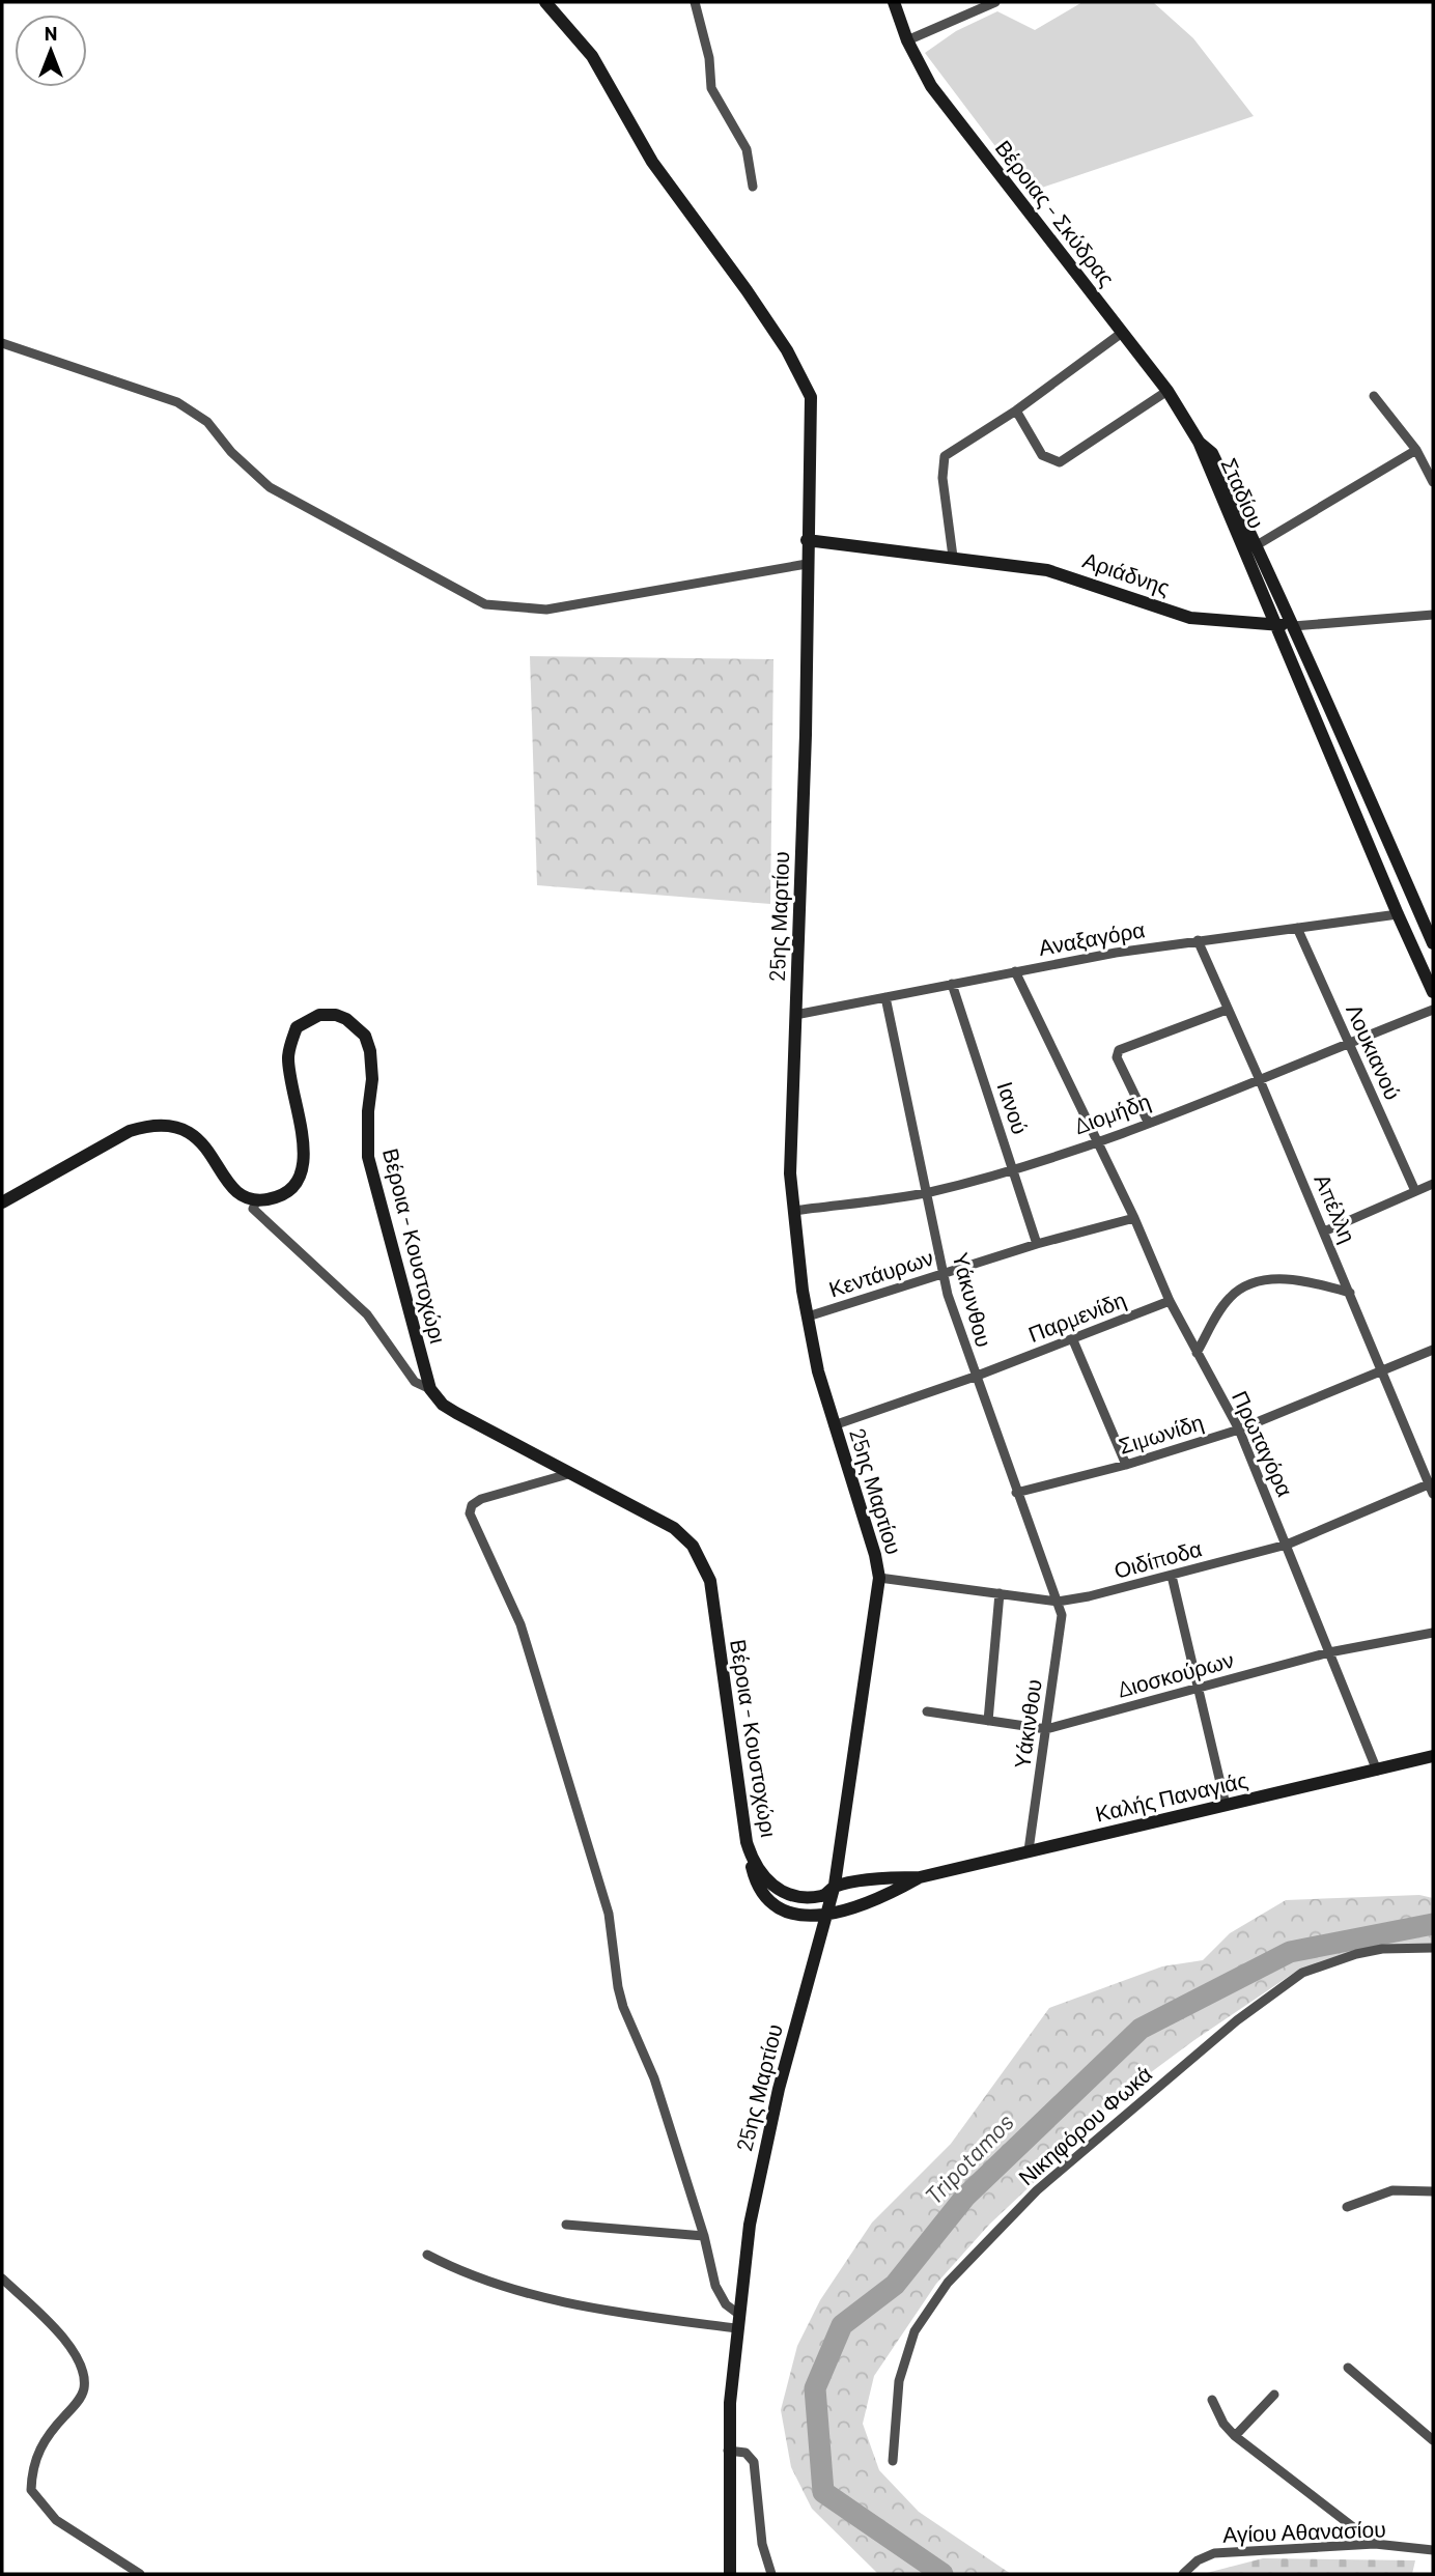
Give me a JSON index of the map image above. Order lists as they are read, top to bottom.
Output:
{
  "streets": {
    "street": [
      "Βέροιας - Σκύδρας",
      "Σταδίου",
      "Αριάδνης",
      "25ης Μαρτίου",
      "Αναξαγόρα",
      "Λουκιανού",
      "Ιανού",
      "Διομήδη",
      "Απέλλη",
      "Βέροια - Κουστοχώρι",
      "Κεντάυρων",
      "Υάκυνθου",
      "Παρμενίδη",
      "Σιμωνίδη",
      "Πρωταγόρα",
      "Οιδίποδα",
      "Διοσκούρων",
      "Υάκινθου",
      "Καλής Παναγιάς",
      "Νικηφόρου Φωκά",
      "Αγίου Αθανασίου"
    ]
  },
  "crossings": [
    ["Βέροιας - Σκύδρας", "Σταδίου"],
    ["Σταδίου", "Αριάδνης"],
    ["Σταδίου", "Αναξαγόρα"],
    ["Αριάδνης", "25ης Μαρτίου"],
    ["25ης Μαρτίου", "Αναξαγόρα"],
    ["25ης Μαρτίου", "Διομήδη"],
    ["25ης Μαρτίου", "Βέροια - Κουστοχώρι"],
    ["25ης Μαρτίου", "Κεντάυρων"],
    ["25ης Μαρτίου", "Παρμενίδη"],
    ["25ης Μαρτίου", "Οιδίποδα"],
    ["25ης Μαρτίου", "Καλής Παναγιάς"],
    ["Αναξαγόρα", "Λουκιανού"],
    ["Αναξαγόρα", "Ιανού"],
    ["Αναξαγόρα", "Απέλλη"],
    ["Αναξαγόρα", "Υάκυνθου"],
    ["Αναξαγόρα", "Πρωταγόρα"],
    ["Λουκιανού", "Διομήδη"],
    ["Ιανού", "Διομήδη"],
    ["Ιανού", "Κεντάυρων"],
    ["Διομήδη", "Απέλλη"],
    ["Διομήδη", "Υάκυνθου"],
    ["Διομήδη", "Πρωταγόρα"],
    ["Απέλλη", "Σιμωνίδη"],
    ["Απέλλη", "Οιδίποδα"],
    ["Βέροια - Κουστοχώρι", "Καλής Παναγιάς"],
    ["Κεντάυρων", "Υάκυνθου"],
    ["Κεντάυρων", "Πρωταγόρα"],
    ["Υάκυνθου", "Παρμενίδη"],
    ["Υάκυνθου", "Σιμωνίδη"],
    ["Υάκυνθου", "Οιδίποδα"],
    ["Υάκυνθου", "Υάκινθου"],
    ["Παρμενίδη", "Πρωταγόρα"],
    ["Σιμωνίδη", "Πρωταγόρα"],
    ["Πρωταγόρα", "Οιδίποδα"],
    ["Πρωταγόρα", "Διοσκούρων"],
    ["Πρωταγόρα", "Καλής Παναγιάς"],
    ["Οιδίποδα", "Υάκινθου"],
    ["Διοσκούρων", "Υάκινθου"],
    ["Υάκινθου", "Καλής Παναγιάς"]
  ],
  "water": ["Tripotamos"],
  "north": "top"
}
